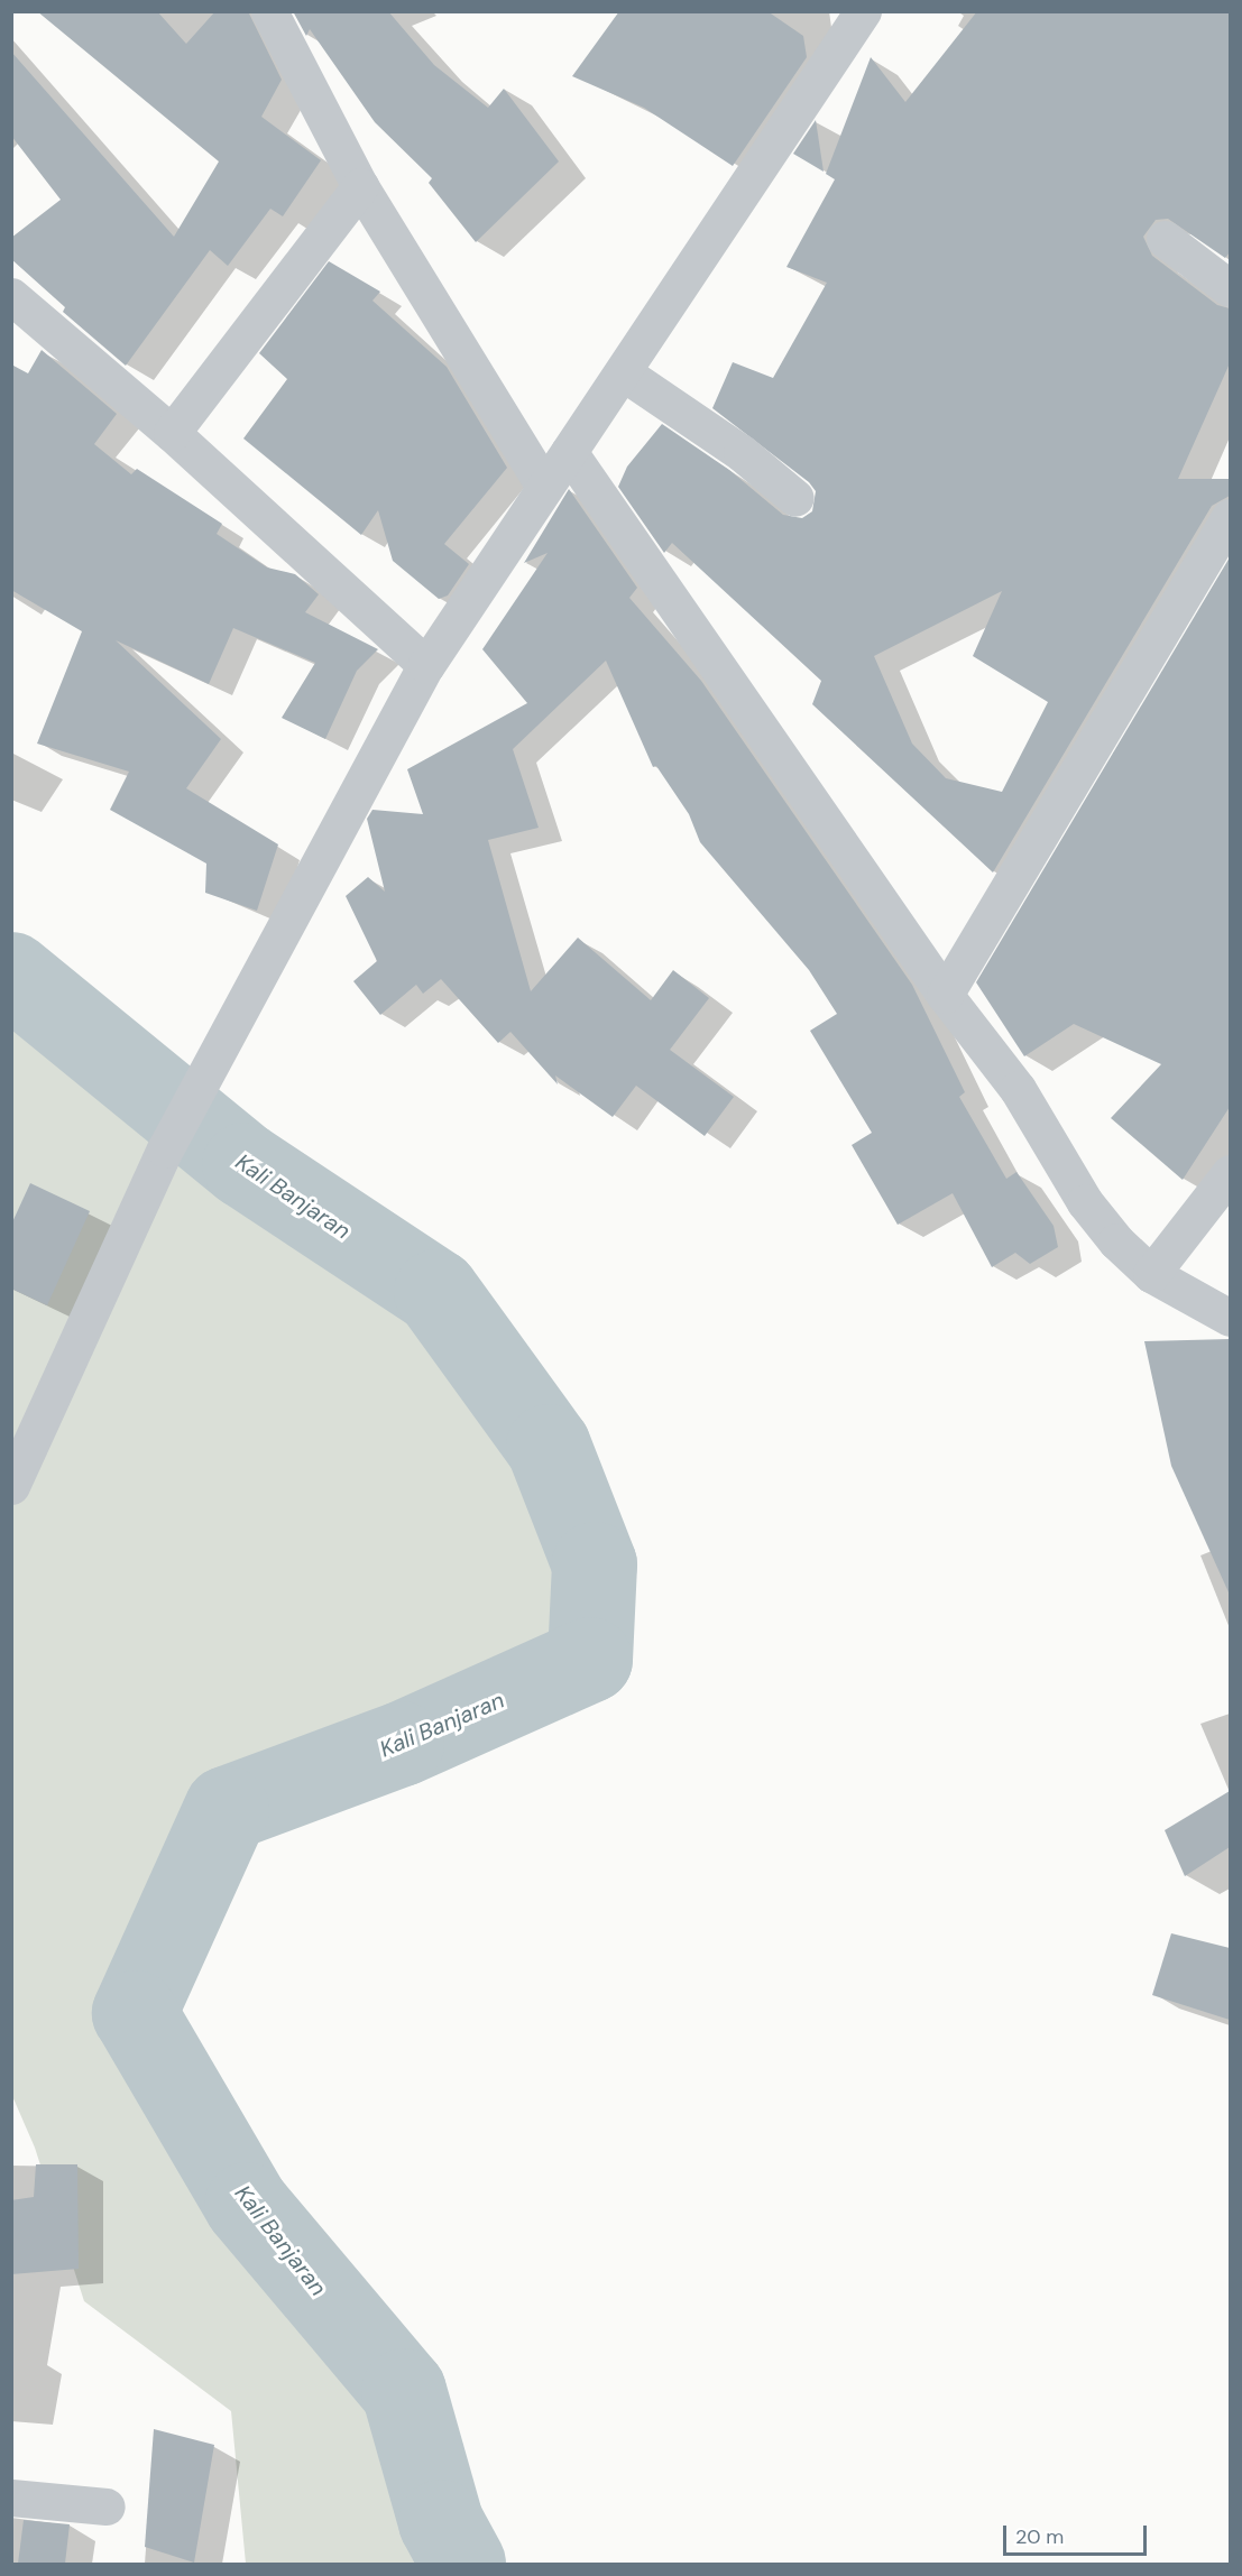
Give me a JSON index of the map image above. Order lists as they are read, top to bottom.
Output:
{
  "water": ["Kali Banjaran"],
  "scale_bar": "20 m"
}
